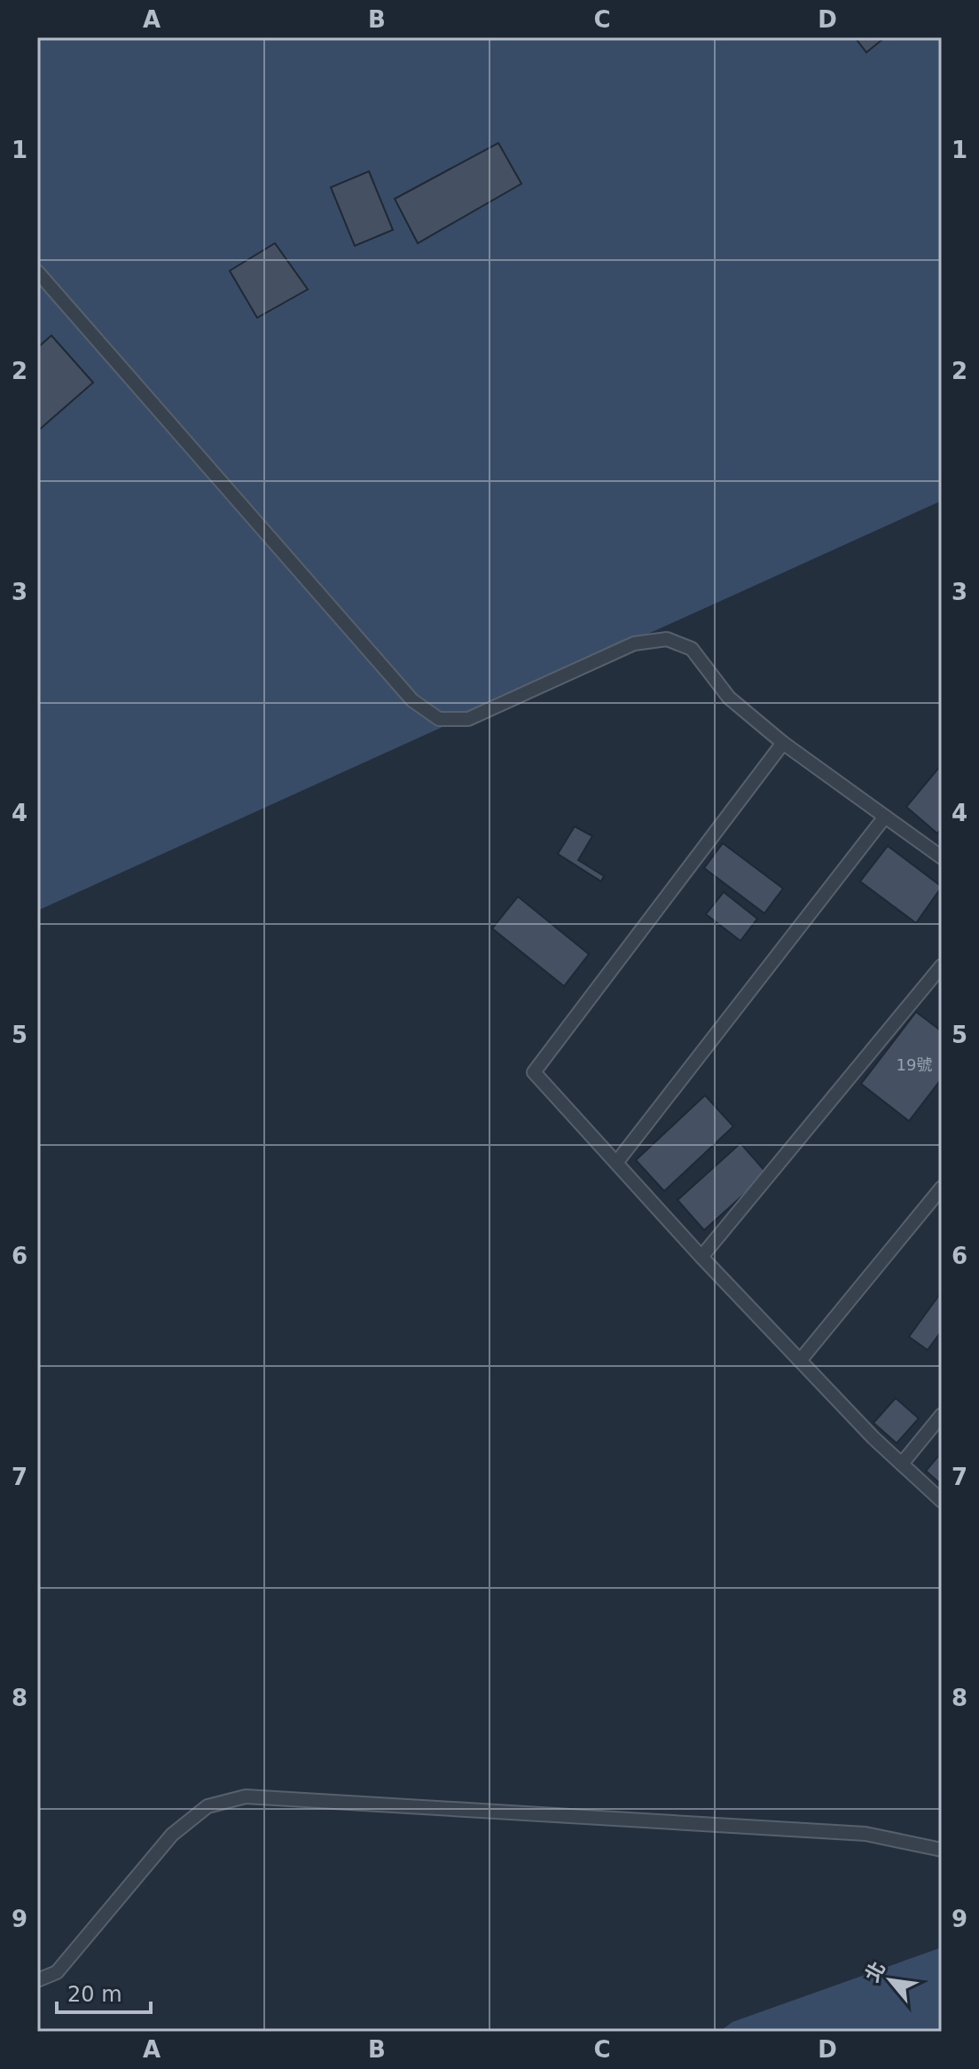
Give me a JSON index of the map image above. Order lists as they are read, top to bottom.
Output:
{
  "house_numbers": ["19號"],
  "scale_bar": "20 m",
  "north": "top left",
  "grid": {
    "columns": [
      "A",
      "B",
      "C",
      "D"
    ],
    "rows": [
      "1",
      "2",
      "3",
      "4",
      "5",
      "6",
      "7",
      "8",
      "9"
    ]
  }
}
